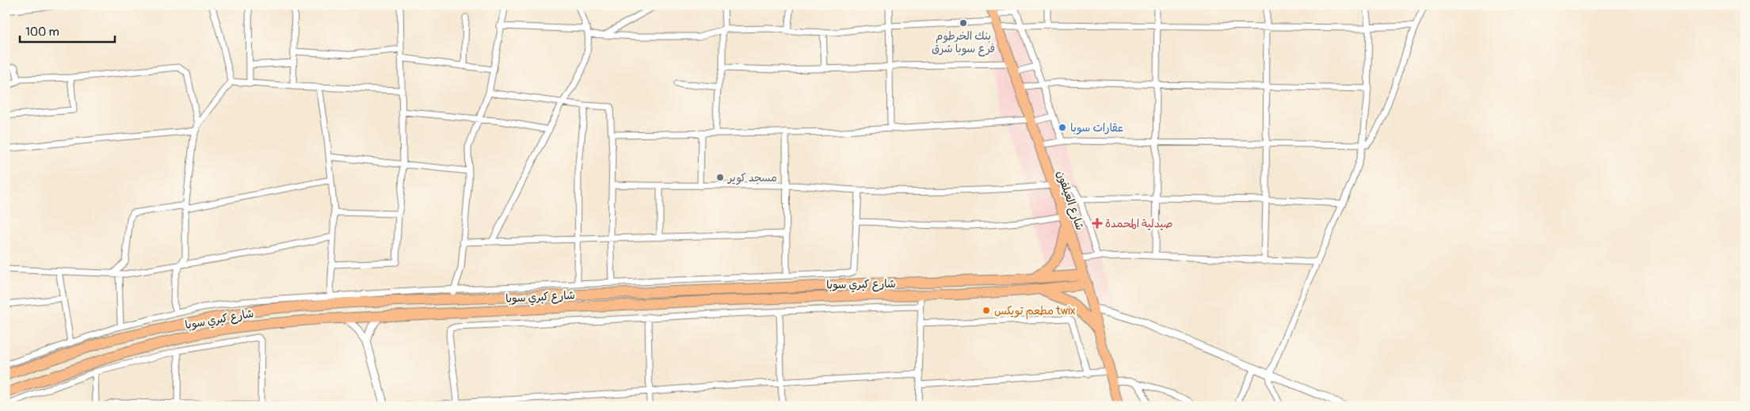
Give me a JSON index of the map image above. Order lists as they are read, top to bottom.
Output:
{
  "streets": {
    "highway": ["شارع العيلفون", "شارع كبري سوبا"]
  },
  "crossings": [
    ["شارع العيلفون", "شارع كبري سوبا"]
  ],
  "places": {
    "other": [
      "بنك الخرطوم فرع سوبا شرق",
      "عقارات سوبا",
      "مسجد كوير",
      "مطعم تويكس twix"
    ],
    "health": ["صيدلية المحمدة"]
  },
  "scale_bar": "100 m"
}
